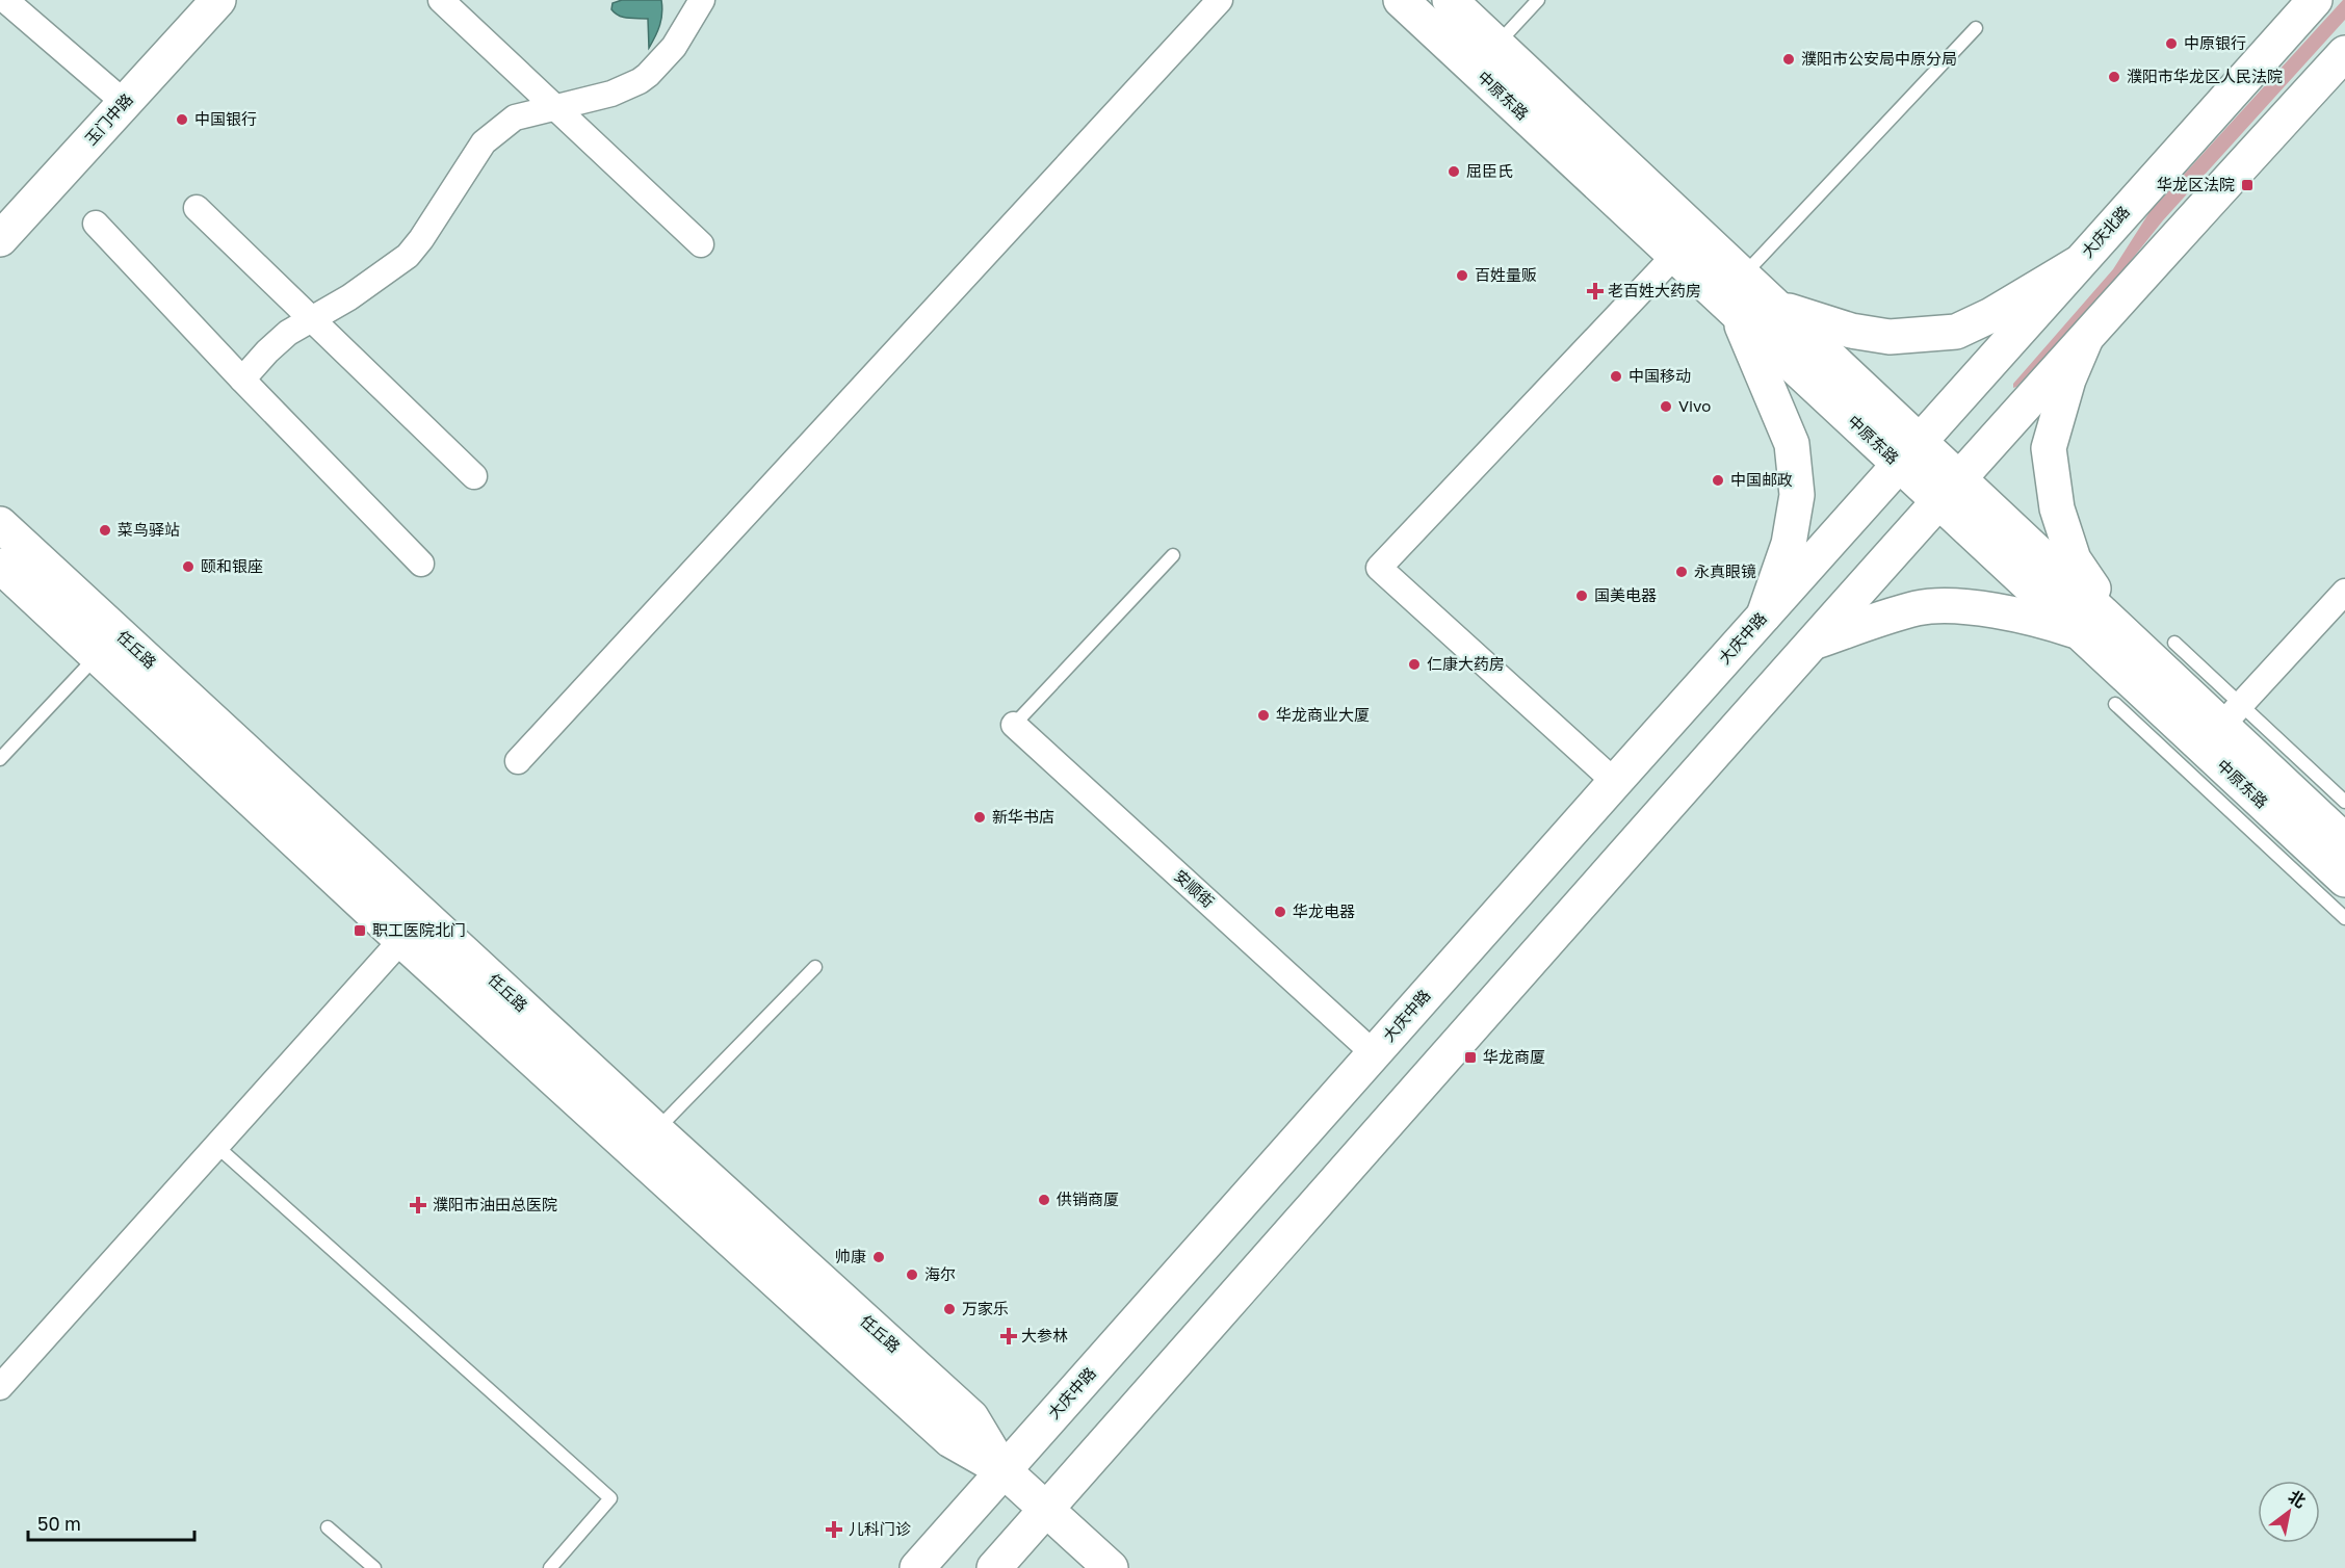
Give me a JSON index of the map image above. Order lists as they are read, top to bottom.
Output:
{
  "streets": {
    "main road": [
      "中原东路",
      "玉门中路",
      "大庆北路",
      "大庆中路",
      "任丘路"
    ],
    "street": ["安顺街"]
  },
  "crossings": [
    ["中原东路", "大庆北路"],
    ["中原东路", "大庆中路"],
    ["大庆北路", "大庆中路"],
    ["大庆中路", "任丘路"],
    ["大庆中路", "安顺街"]
  ],
  "places": {
    "other": [
      "中原银行",
      "濮阳市公安局中原分局",
      "濮阳市华龙区人民法院",
      "中国银行",
      "屈臣氏",
      "百姓量贩",
      "中国移动",
      "Vivo",
      "中国邮政",
      "菜鸟驿站",
      "颐和银座",
      "永真眼镜",
      "国美电器",
      "仁康大药房",
      "华龙商业大厦",
      "新华书店",
      "华龙电器",
      "供销商厦",
      "帅康",
      "海尔",
      "万家乐"
    ],
    "transit": ["华龙区法院", "职工医院北门", "华龙商厦"],
    "health": [
      "老百姓大药房",
      "濮阳市油田总医院",
      "大参林",
      "儿科门诊"
    ]
  },
  "scale_bar": "50 m",
  "north": "top right"
}
